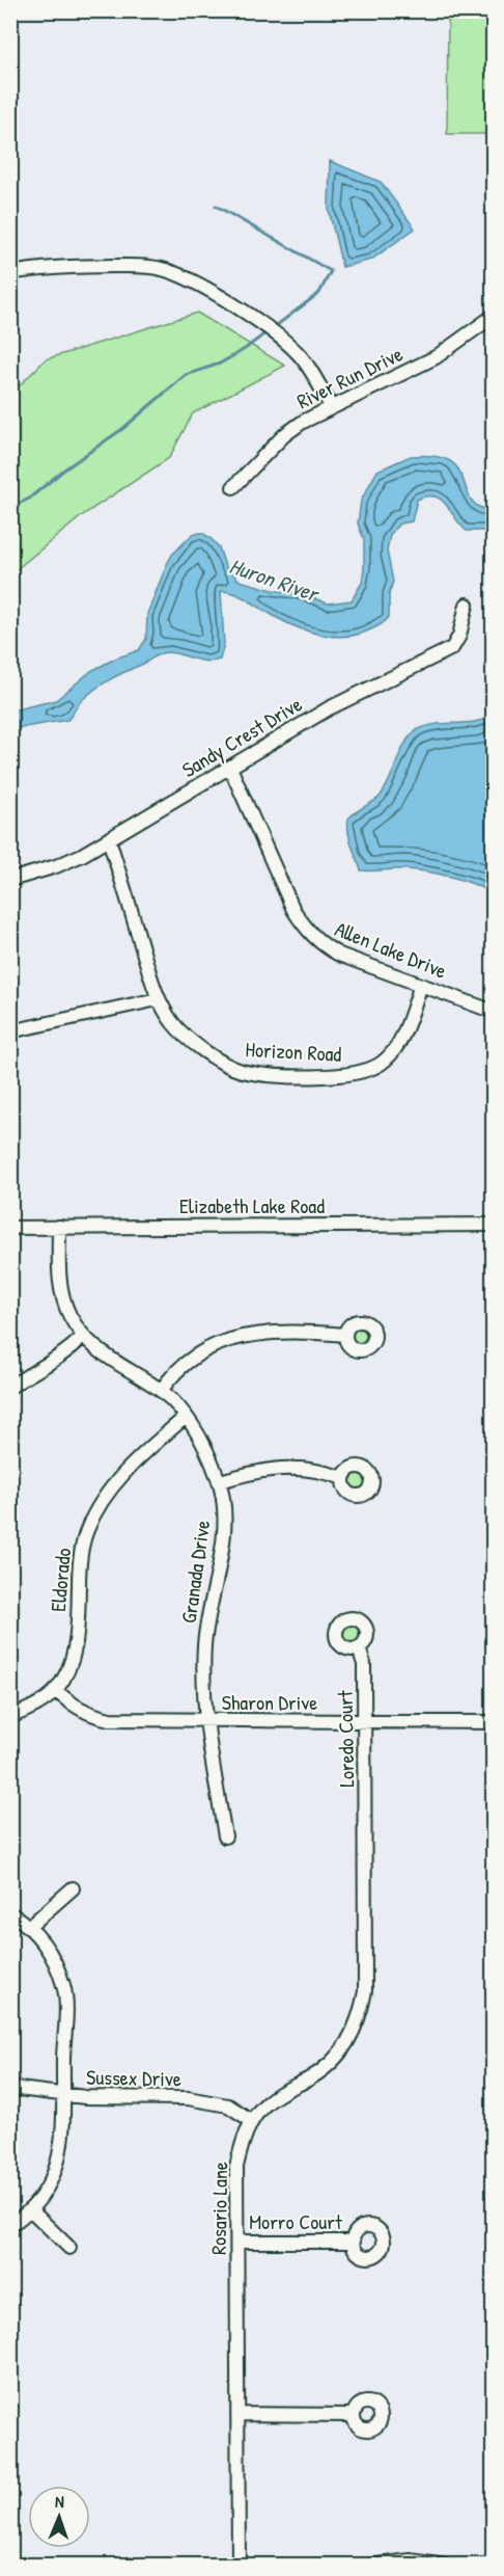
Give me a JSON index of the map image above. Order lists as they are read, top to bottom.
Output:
{
  "streets": {
    "street": [
      "River Run Drive",
      "Sandy Crest Drive",
      "Allen Lake Drive",
      "Horizon Road",
      "Elizabeth Lake Road",
      "Granada Drive",
      "Eldorado",
      "Sharon Drive",
      "Loredo Court",
      "Sussex Drive",
      "Rosario Lane",
      "Morro Court"
    ]
  },
  "crossings": [
    ["Sandy Crest Drive", "Allen Lake Drive"],
    ["Sandy Crest Drive", "Horizon Road"],
    ["Allen Lake Drive", "Horizon Road"],
    ["Elizabeth Lake Road", "Granada Drive"],
    ["Granada Drive", "Eldorado"],
    ["Granada Drive", "Sharon Drive"],
    ["Eldorado", "Sharon Drive"],
    ["Sharon Drive", "Loredo Court"],
    ["Loredo Court", "Rosario Lane"],
    ["Sussex Drive", "Rosario Lane"],
    ["Rosario Lane", "Morro Court"]
  ],
  "water": ["Huron River"],
  "north": "top"
}
